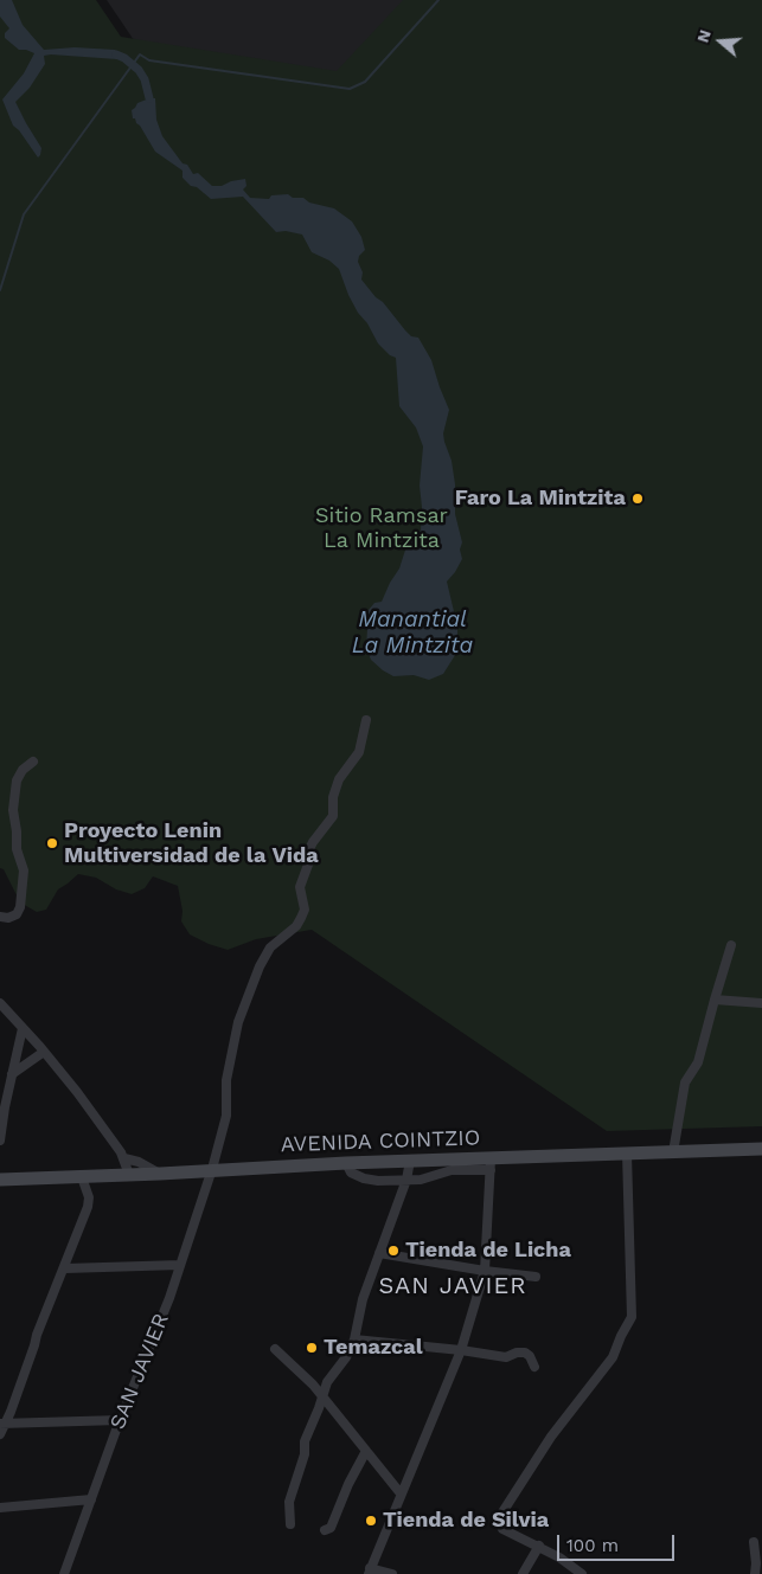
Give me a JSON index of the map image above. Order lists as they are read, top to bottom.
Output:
{
  "streets": {
    "main road": ["AVENIDA COINTZIO"],
    "street": ["SAN JAVIER"]
  },
  "crossings": [
    ["AVENIDA COINTZIO", "SAN JAVIER"]
  ],
  "districts": ["SAN JAVIER"],
  "water": ["Manantial La Mintzita"],
  "parks": ["Sitio Ramsar La Mintzita"],
  "places": [
    "Faro La Mintzita",
    "Proyecto Lenin Multiversidad de la Vida",
    "Tienda de Licha",
    "Temazcal",
    "Tienda de Silvia"
  ],
  "scale_bar": "100 m",
  "north": "left"
}
